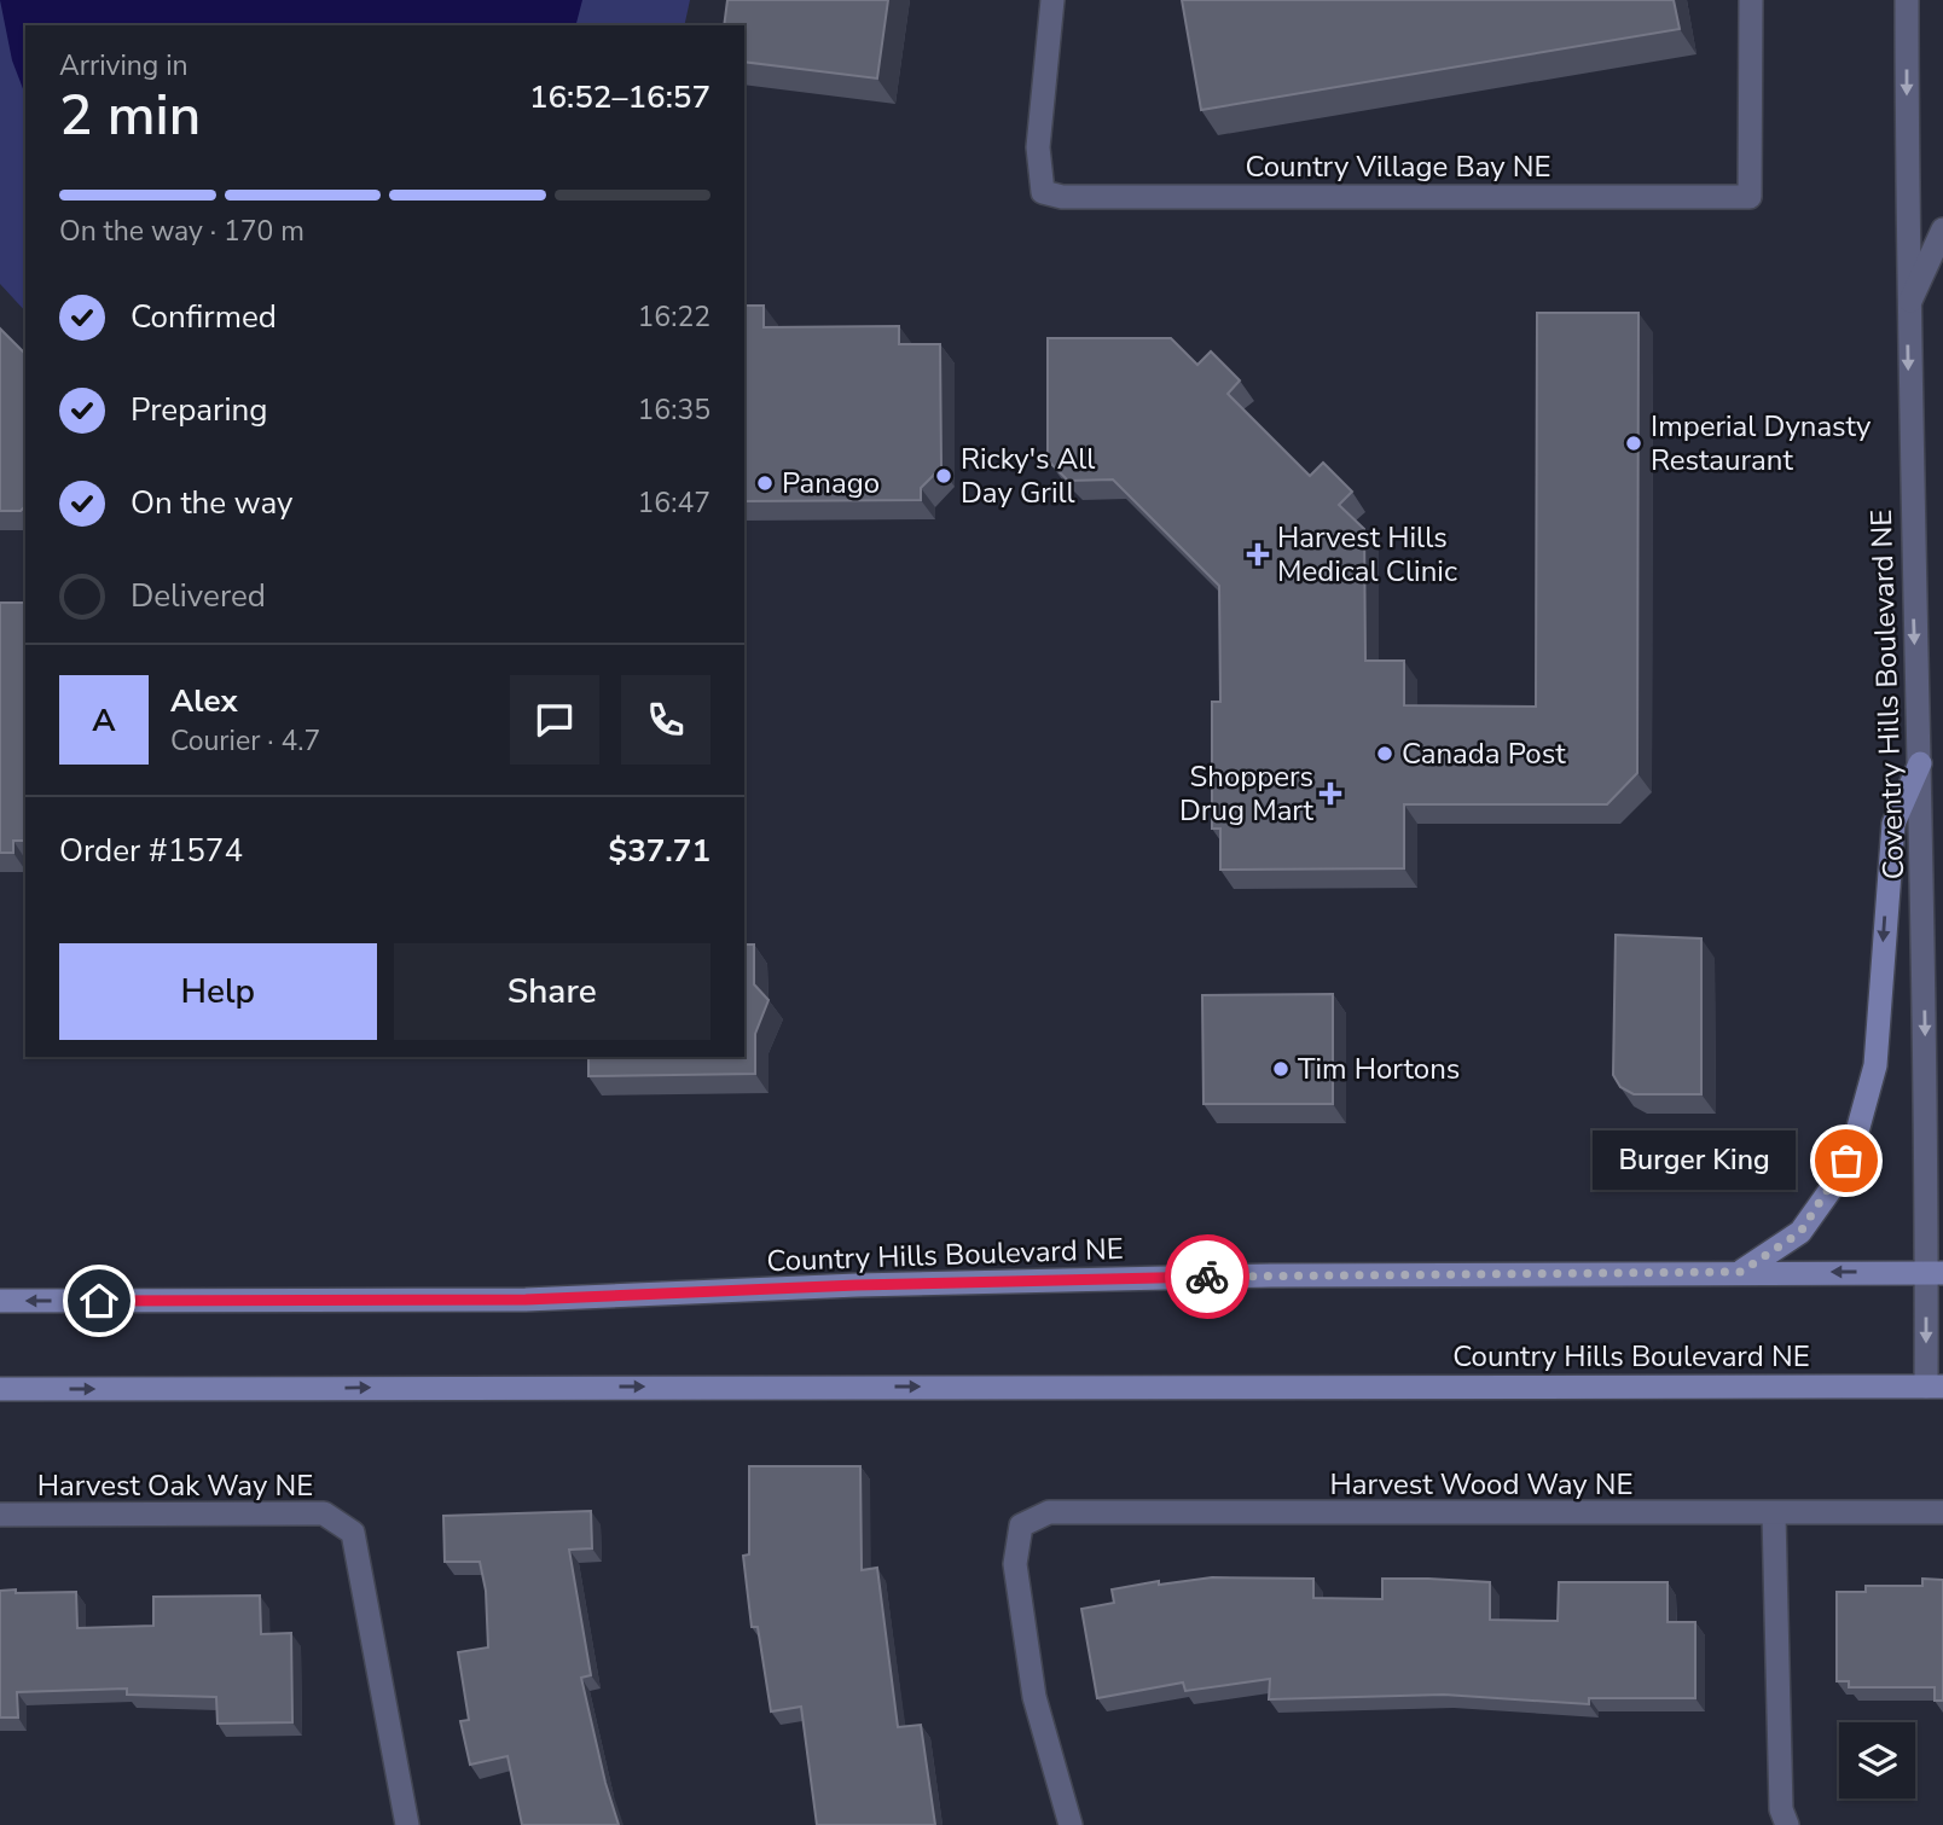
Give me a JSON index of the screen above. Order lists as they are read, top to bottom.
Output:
{
  "streets": {
    "main road": ["Country Hills Boulevard NE"],
    "street": [
      "Country Village Bay NE",
      "Coventry Hills Boulevard NE",
      "Harvest Wood Way NE",
      "Harvest Oak Way NE"
    ]
  },
  "crossings": [
    ["Coventry Hills Boulevard NE", "Country Hills Boulevard NE"]
  ],
  "one_way": ["Coventry Hills Boulevard NE"],
  "places": {
    "other": [
      "Imperial Dynasty Restaurant",
      "Ricky's All Day Grill",
      "Panago",
      "Canada Post",
      "Tim Hortons",
      "Burger King"
    ],
    "health": ["Harvest Hills Medical Clinic", "Shoppers Drug Mart"]
  },
  "page": {
    "heading": ["2 min", "Arriving in", "16:52–16:57"],
    "panel": [
      "Alex",
      "Courier · 4.7",
      "Order #1574",
      "$37.71"
    ],
    "bar": "On the way · 170 m",
    "list": [
      ["Confirmed", "16:22"],
      ["Preparing", "16:35"],
      ["On the way", "16:47"],
      "Delivered"
    ],
    "round": "A",
    "buttons": ["Help", "Share"],
    "bubble": "Burger King"
  }
}
